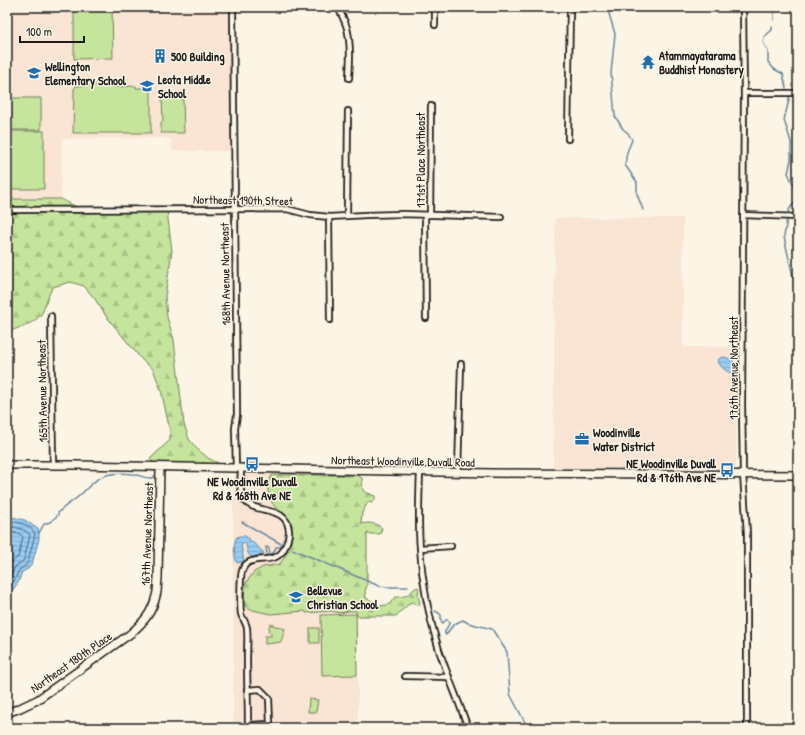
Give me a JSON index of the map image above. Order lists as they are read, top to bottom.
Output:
{
  "streets": {
    "main road": ["Northeast Woodinville Duvall Road", "167th Avenue Northeast", "Northeast 180th Place"],
    "street": [
      "171st Place Northeast",
      "Northeast 190th Street",
      "168th Avenue Northeast",
      "176th Avenue Northeast",
      "165th Avenue Northeast"
    ]
  },
  "crossings": [
    ["171st Place Northeast", "Northeast 190th Street"],
    ["Northeast 190th Street", "168th Avenue Northeast"],
    ["168th Avenue Northeast", "Northeast Woodinville Duvall Road"],
    ["176th Avenue Northeast", "Northeast Woodinville Duvall Road"],
    ["165th Avenue Northeast", "Northeast Woodinville Duvall Road"],
    ["Northeast Woodinville Duvall Road", "167th Avenue Northeast"],
    ["167th Avenue Northeast", "Northeast 180th Place"]
  ],
  "places": {
    "building": ["500 Building"],
    "temple": ["Atammayatarama Buddhist Monastery"],
    "school or university": ["Wellington Elementary School", "Leota Middle School", "Bellevue Christian School"],
    "office": ["Woodinville Water District"],
    "bus stop": ["NE Woodinville Duvall Rd & 168th Ave NE", "NE Woodinville Duvall Rd & 176th Ave NE"]
  },
  "scale_bar": "100 m"
}
